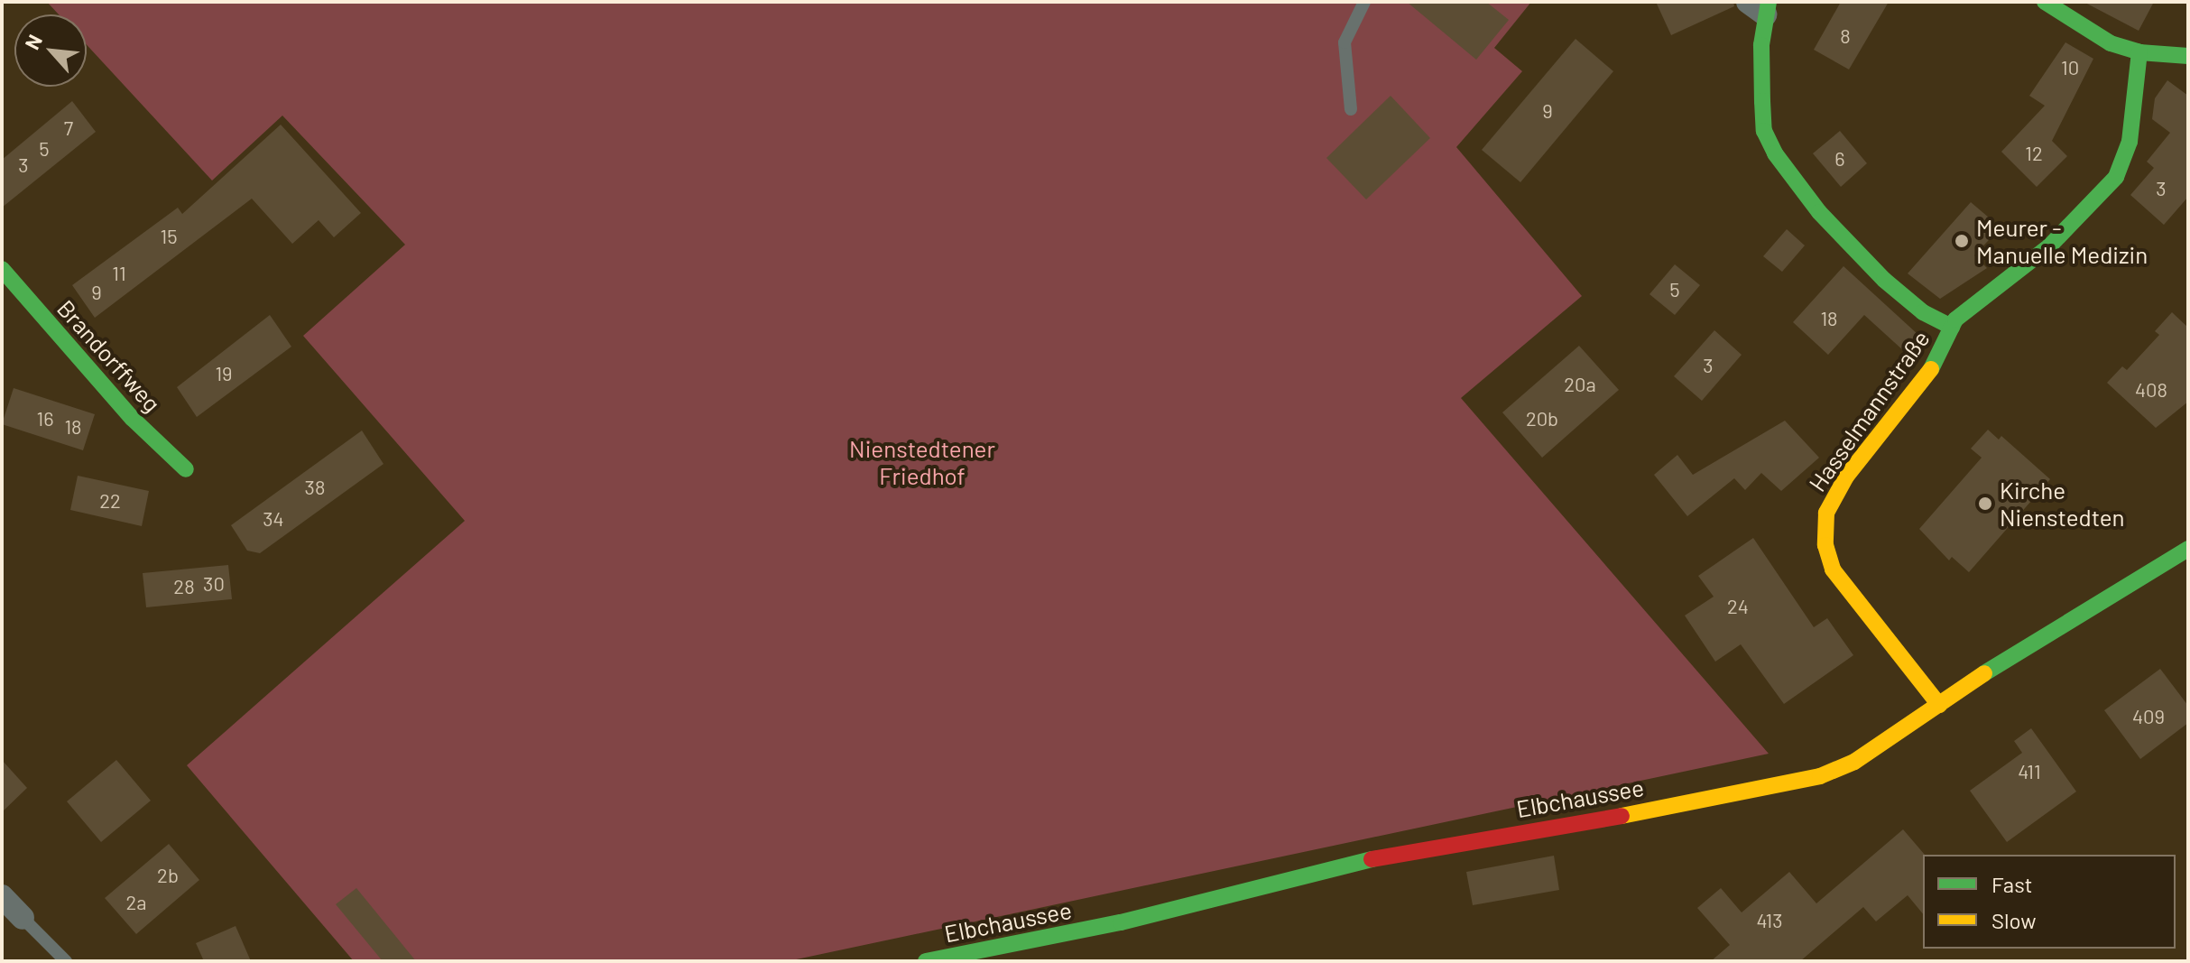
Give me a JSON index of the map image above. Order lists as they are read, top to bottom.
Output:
{
  "streets": {
    "street": ["Brandorffweg", "Hasselmannstraße", "Elbchaussee"]
  },
  "crossings": [
    ["Hasselmannstraße", "Elbchaussee"]
  ],
  "parks": ["Nienstedtener Friedhof"],
  "places": ["Meurer - Manuelle Medizin", "Kirche Nienstedten"],
  "house_numbers": [
    "8",
    "10",
    "9",
    "7",
    "5",
    "12",
    "6",
    "3",
    "3",
    "15",
    "11",
    "5",
    "9",
    "18",
    "3",
    "19",
    "20a",
    "408",
    "16",
    "20b",
    "18",
    "38",
    "22",
    "34",
    "30",
    "28",
    "24",
    "409",
    "411",
    "2b",
    "2a",
    "413"
  ],
  "legend": ["Fast", "Slow"],
  "north": "top left"
}
